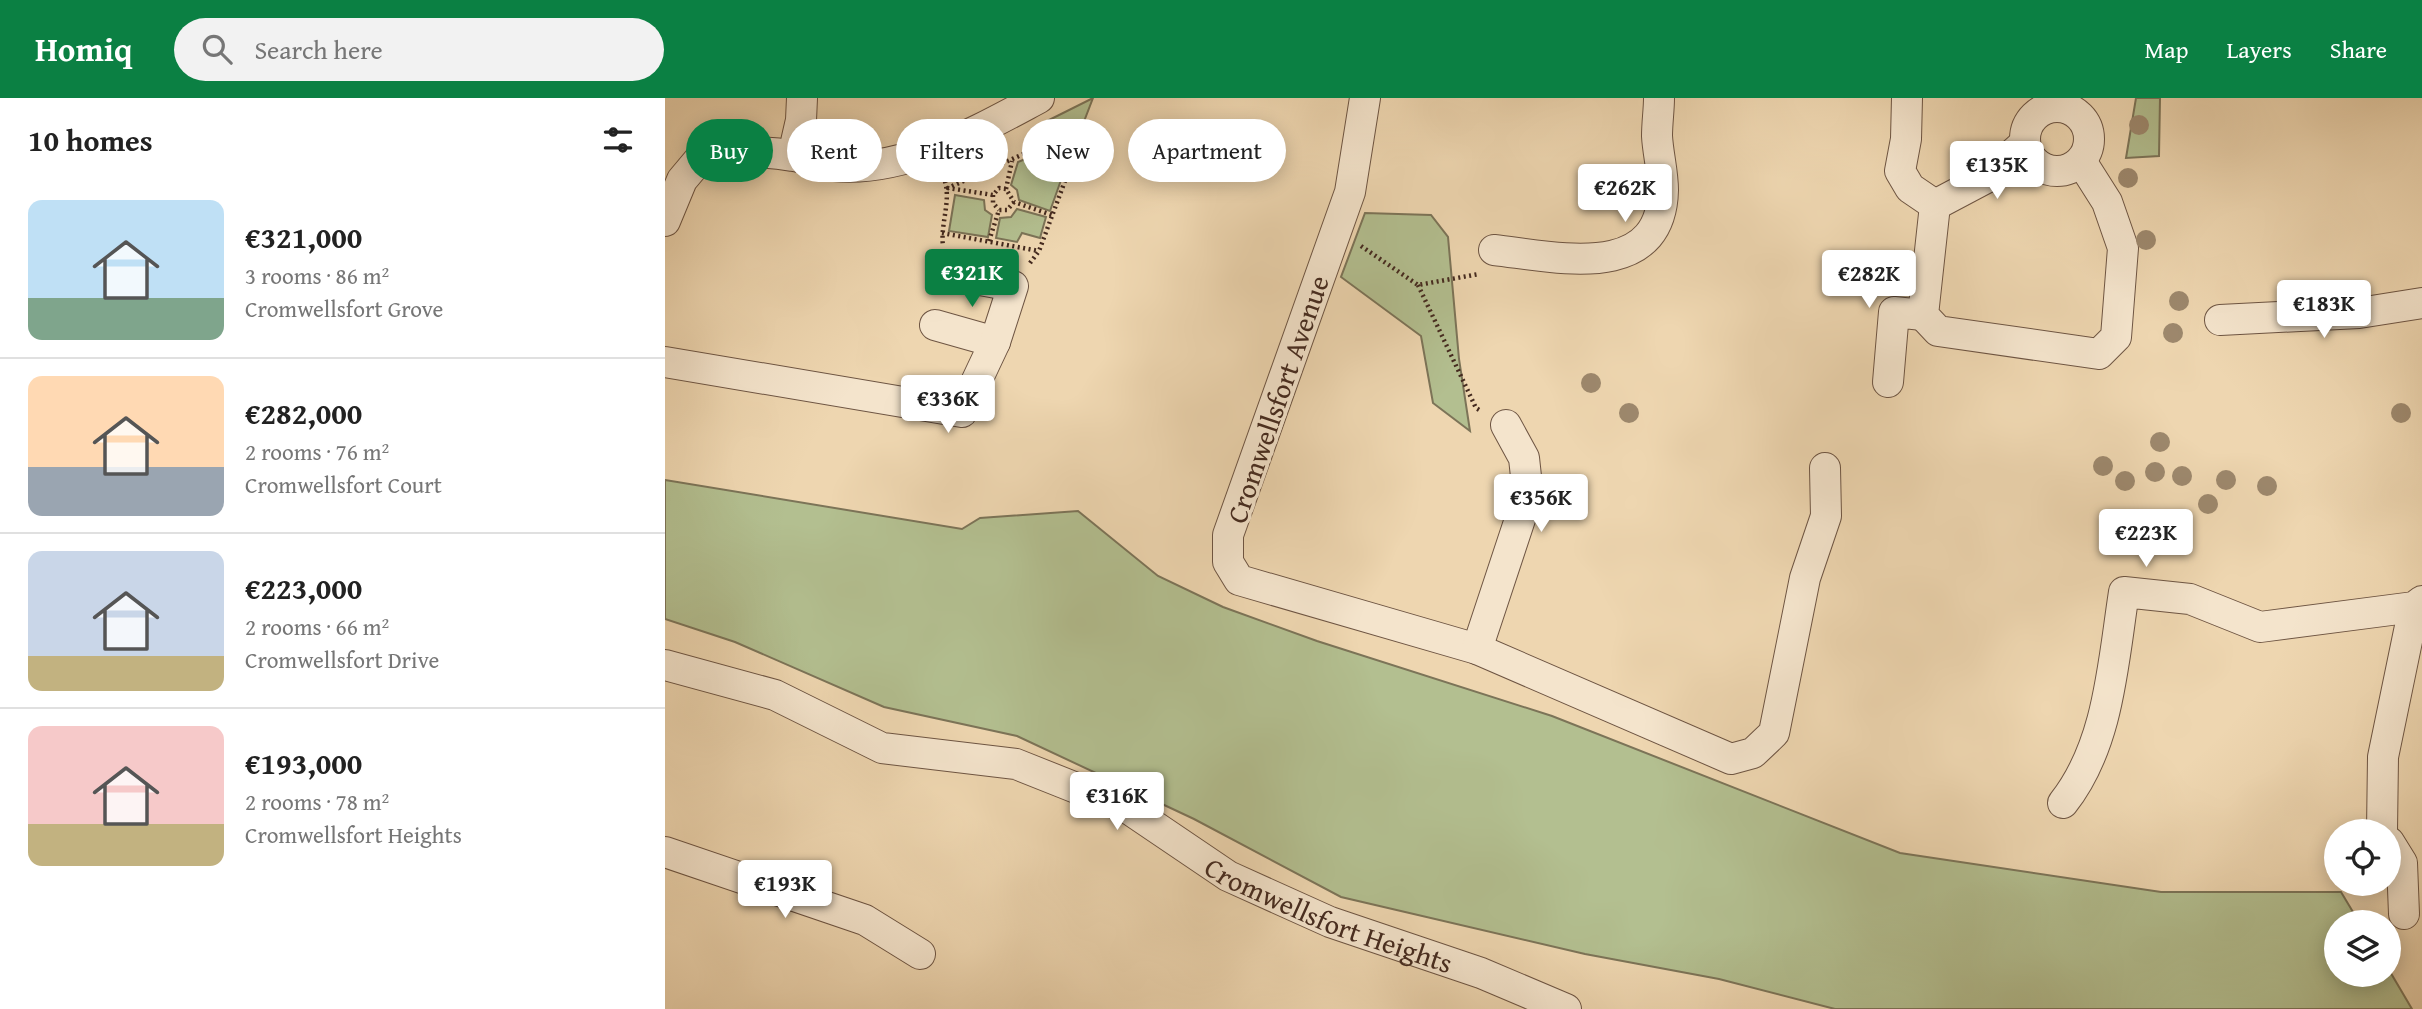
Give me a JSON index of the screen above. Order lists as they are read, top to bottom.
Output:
{
  "streets": {
    "street": ["Cromwellsfort Avenue", "Cromwellsfort Heights"]
  },
  "page": {
    "header": "Homiq",
    "search": "Search here",
    "nav": ["Map", "Layers", "Share"],
    "heading": "10 homes",
    "chip": [
      "Buy",
      "Rent",
      "Filters",
      "New",
      "Apartment"
    ],
    "price": [
      "€135K",
      "€262K",
      "€321K",
      "€282K",
      "€183K",
      "€336K",
      "€356K",
      "€223K",
      "€316K",
      "€193K"
    ],
    "list": [
      {
        "name": "€321,000",
        "note": "3 rooms · 86 m² · Cromwellsfort Grove"
      },
      {
        "name": "€282,000",
        "note": "2 rooms · 76 m² · Cromwellsfort Court"
      },
      {
        "name": "€223,000",
        "note": "2 rooms · 66 m² · Cromwellsfort Drive"
      },
      {
        "name": "€193,000",
        "note": "2 rooms · 78 m² · Cromwellsfort Heights"
      }
    ]
  }
}
